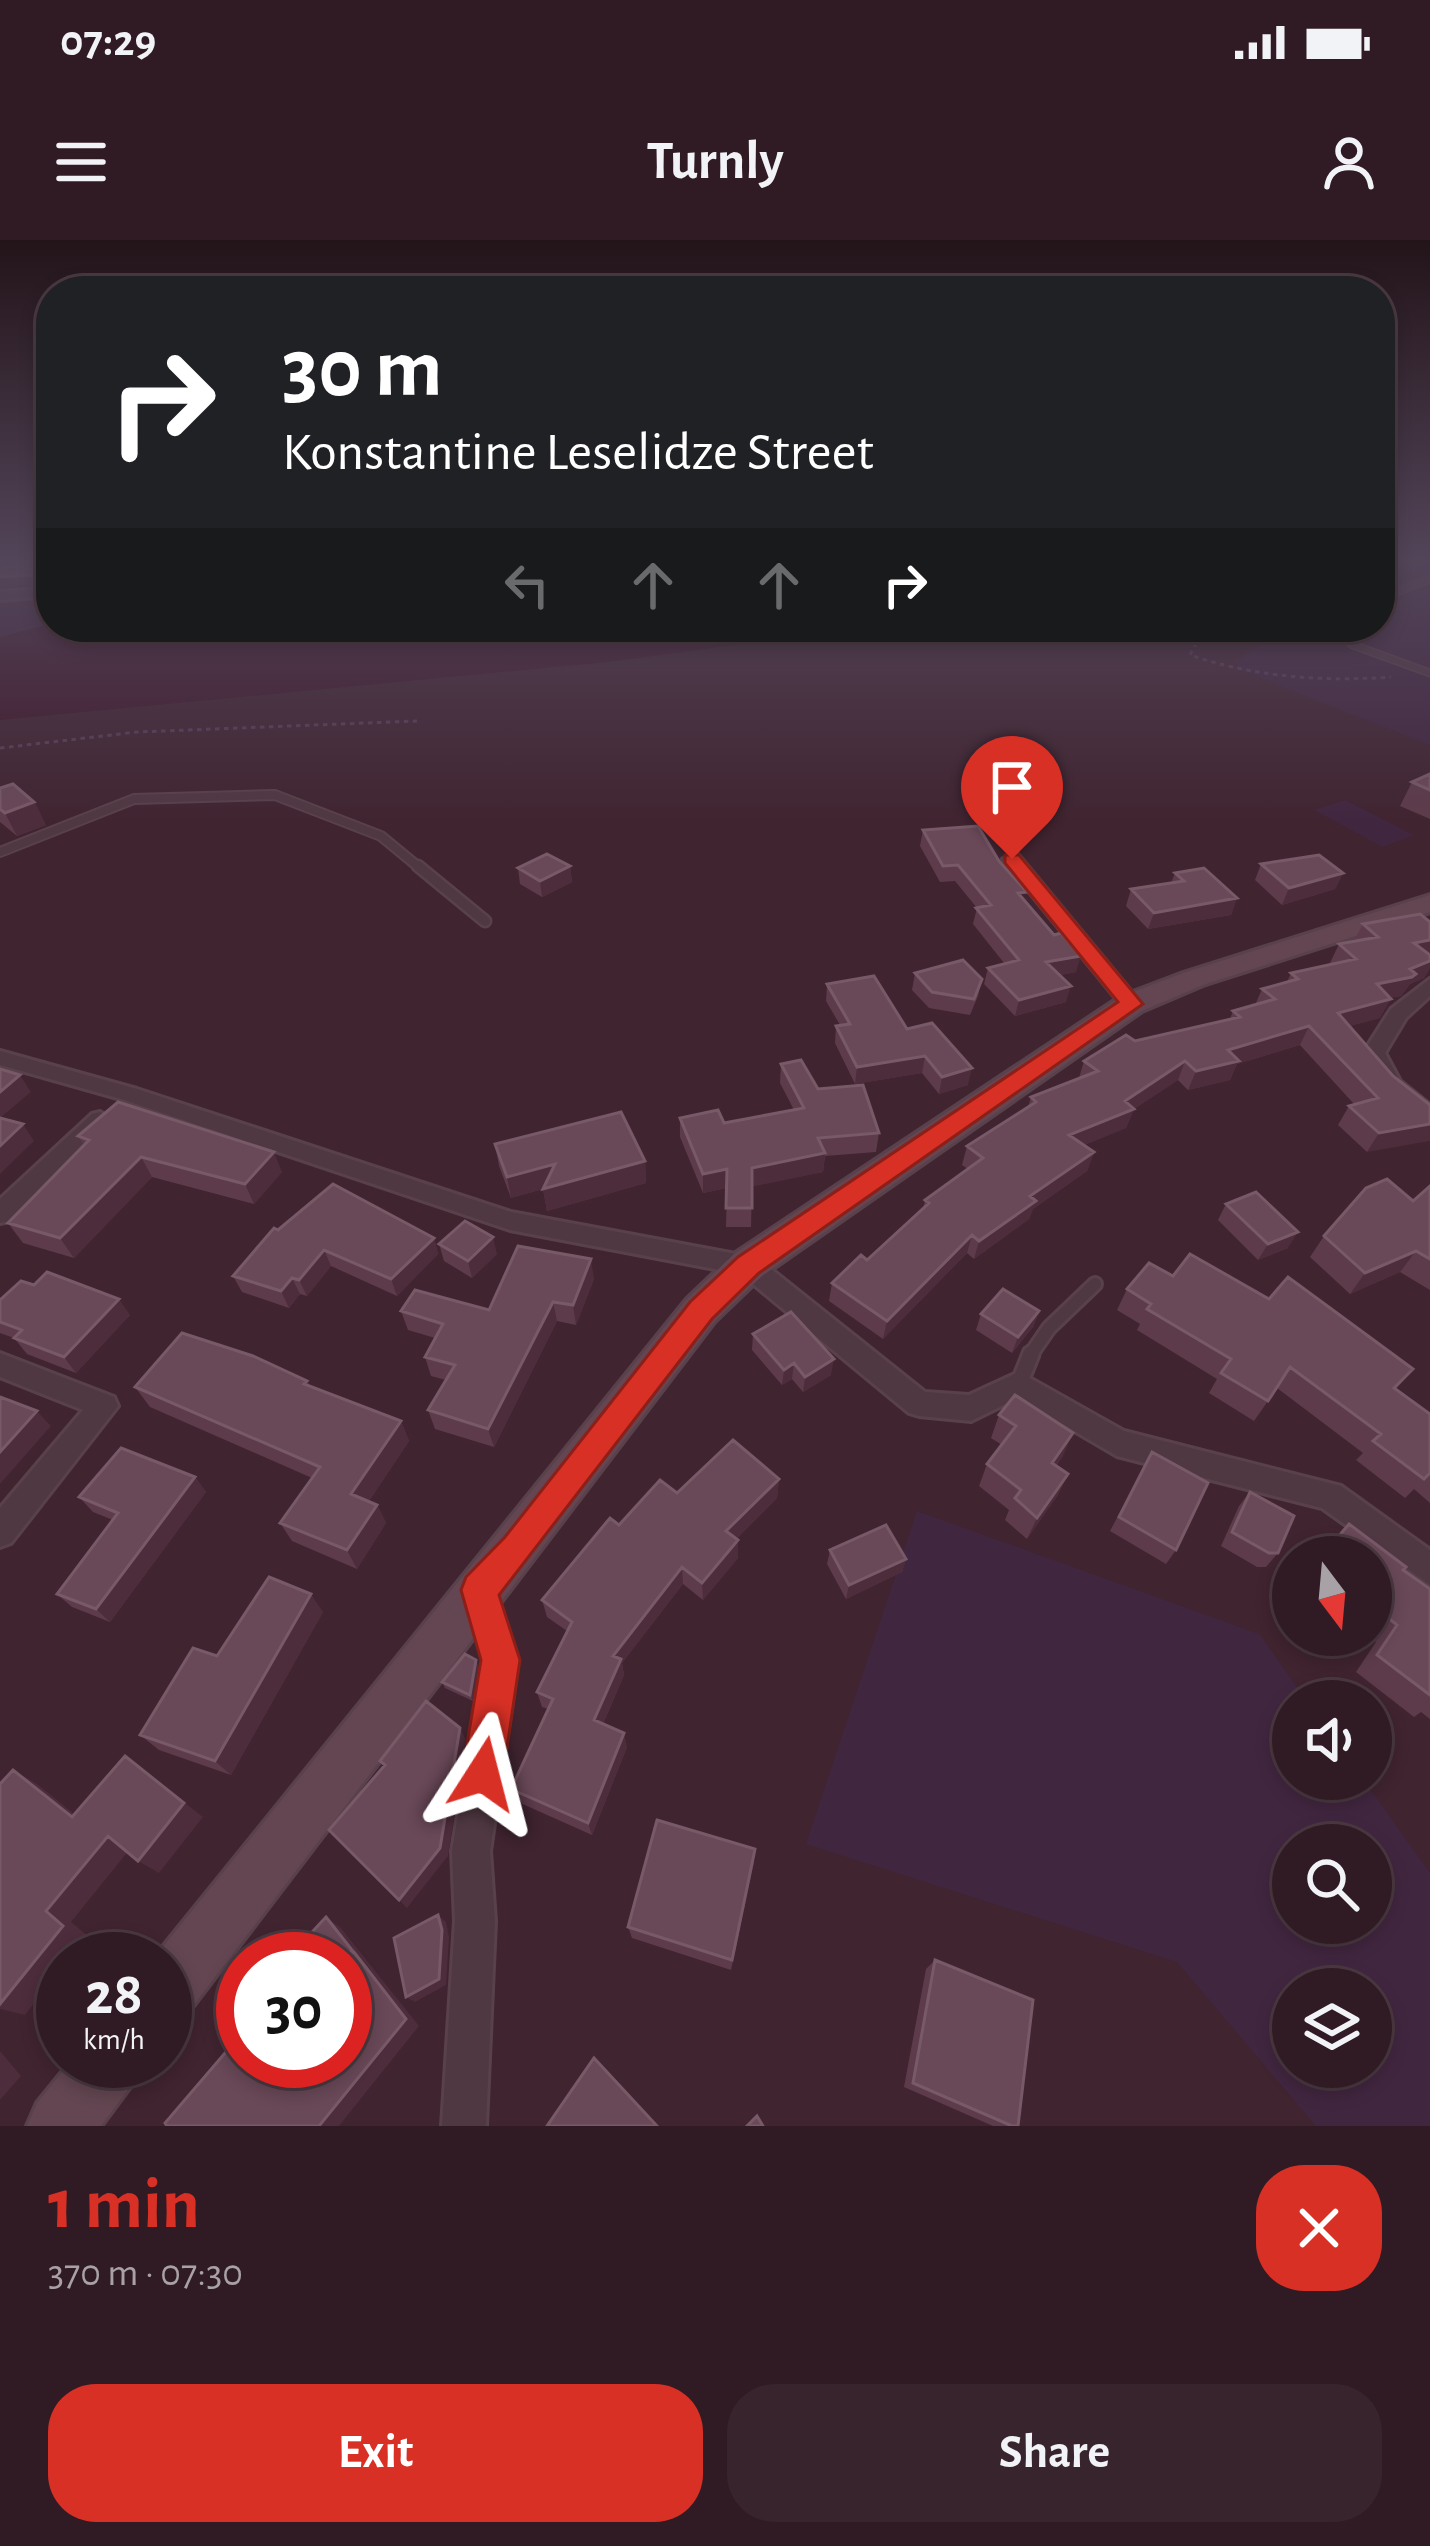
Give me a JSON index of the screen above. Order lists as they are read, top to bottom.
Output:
{
  "north": "bottom",
  "page": {
    "status": "07:29",
    "header": "Turnly",
    "turn": ["30 m", "Konstantine Leselidze Street"],
    "speed": "28 km/h",
    "limit": "30",
    "heading": ["1 min", "370 m · 07:30"],
    "buttons": ["Exit", "Share"]
  }
}
